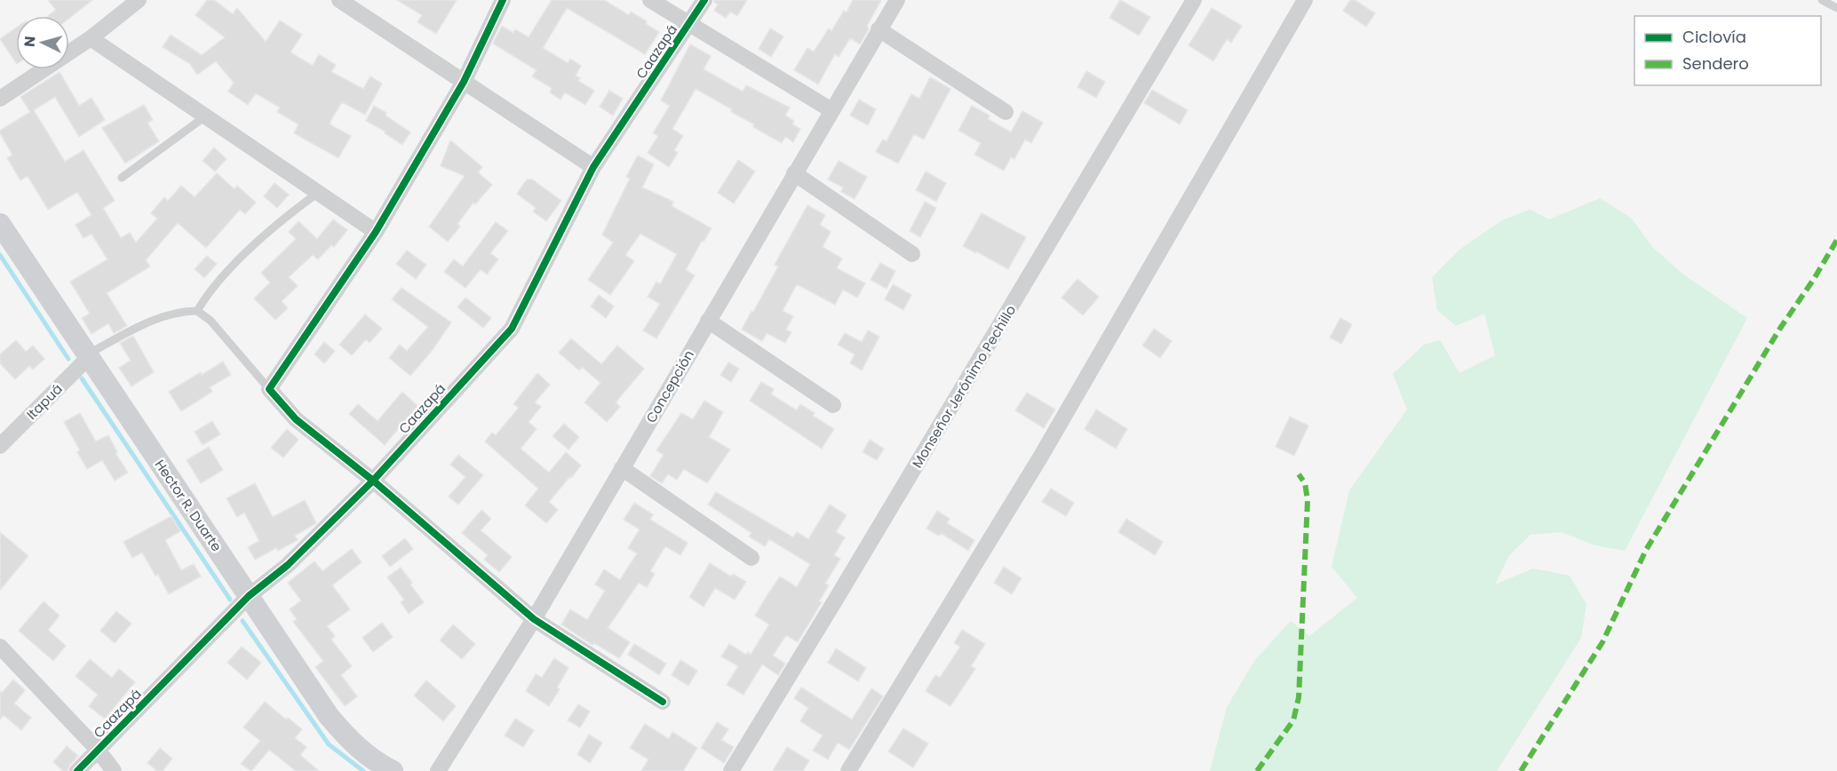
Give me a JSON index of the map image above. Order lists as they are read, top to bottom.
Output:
{
  "streets": {
    "street": [
      "Caazapá",
      "Concepción",
      "Monseñor Jerónimo Pechillo",
      "Itapuá",
      "Hector R. Duarte"
    ]
  },
  "crossings": [
    ["Caazapá", "Hector R. Duarte"],
    ["Itapuá", "Hector R. Duarte"]
  ],
  "legend": ["Ciclovía", "Sendero"],
  "north": "left"
}
